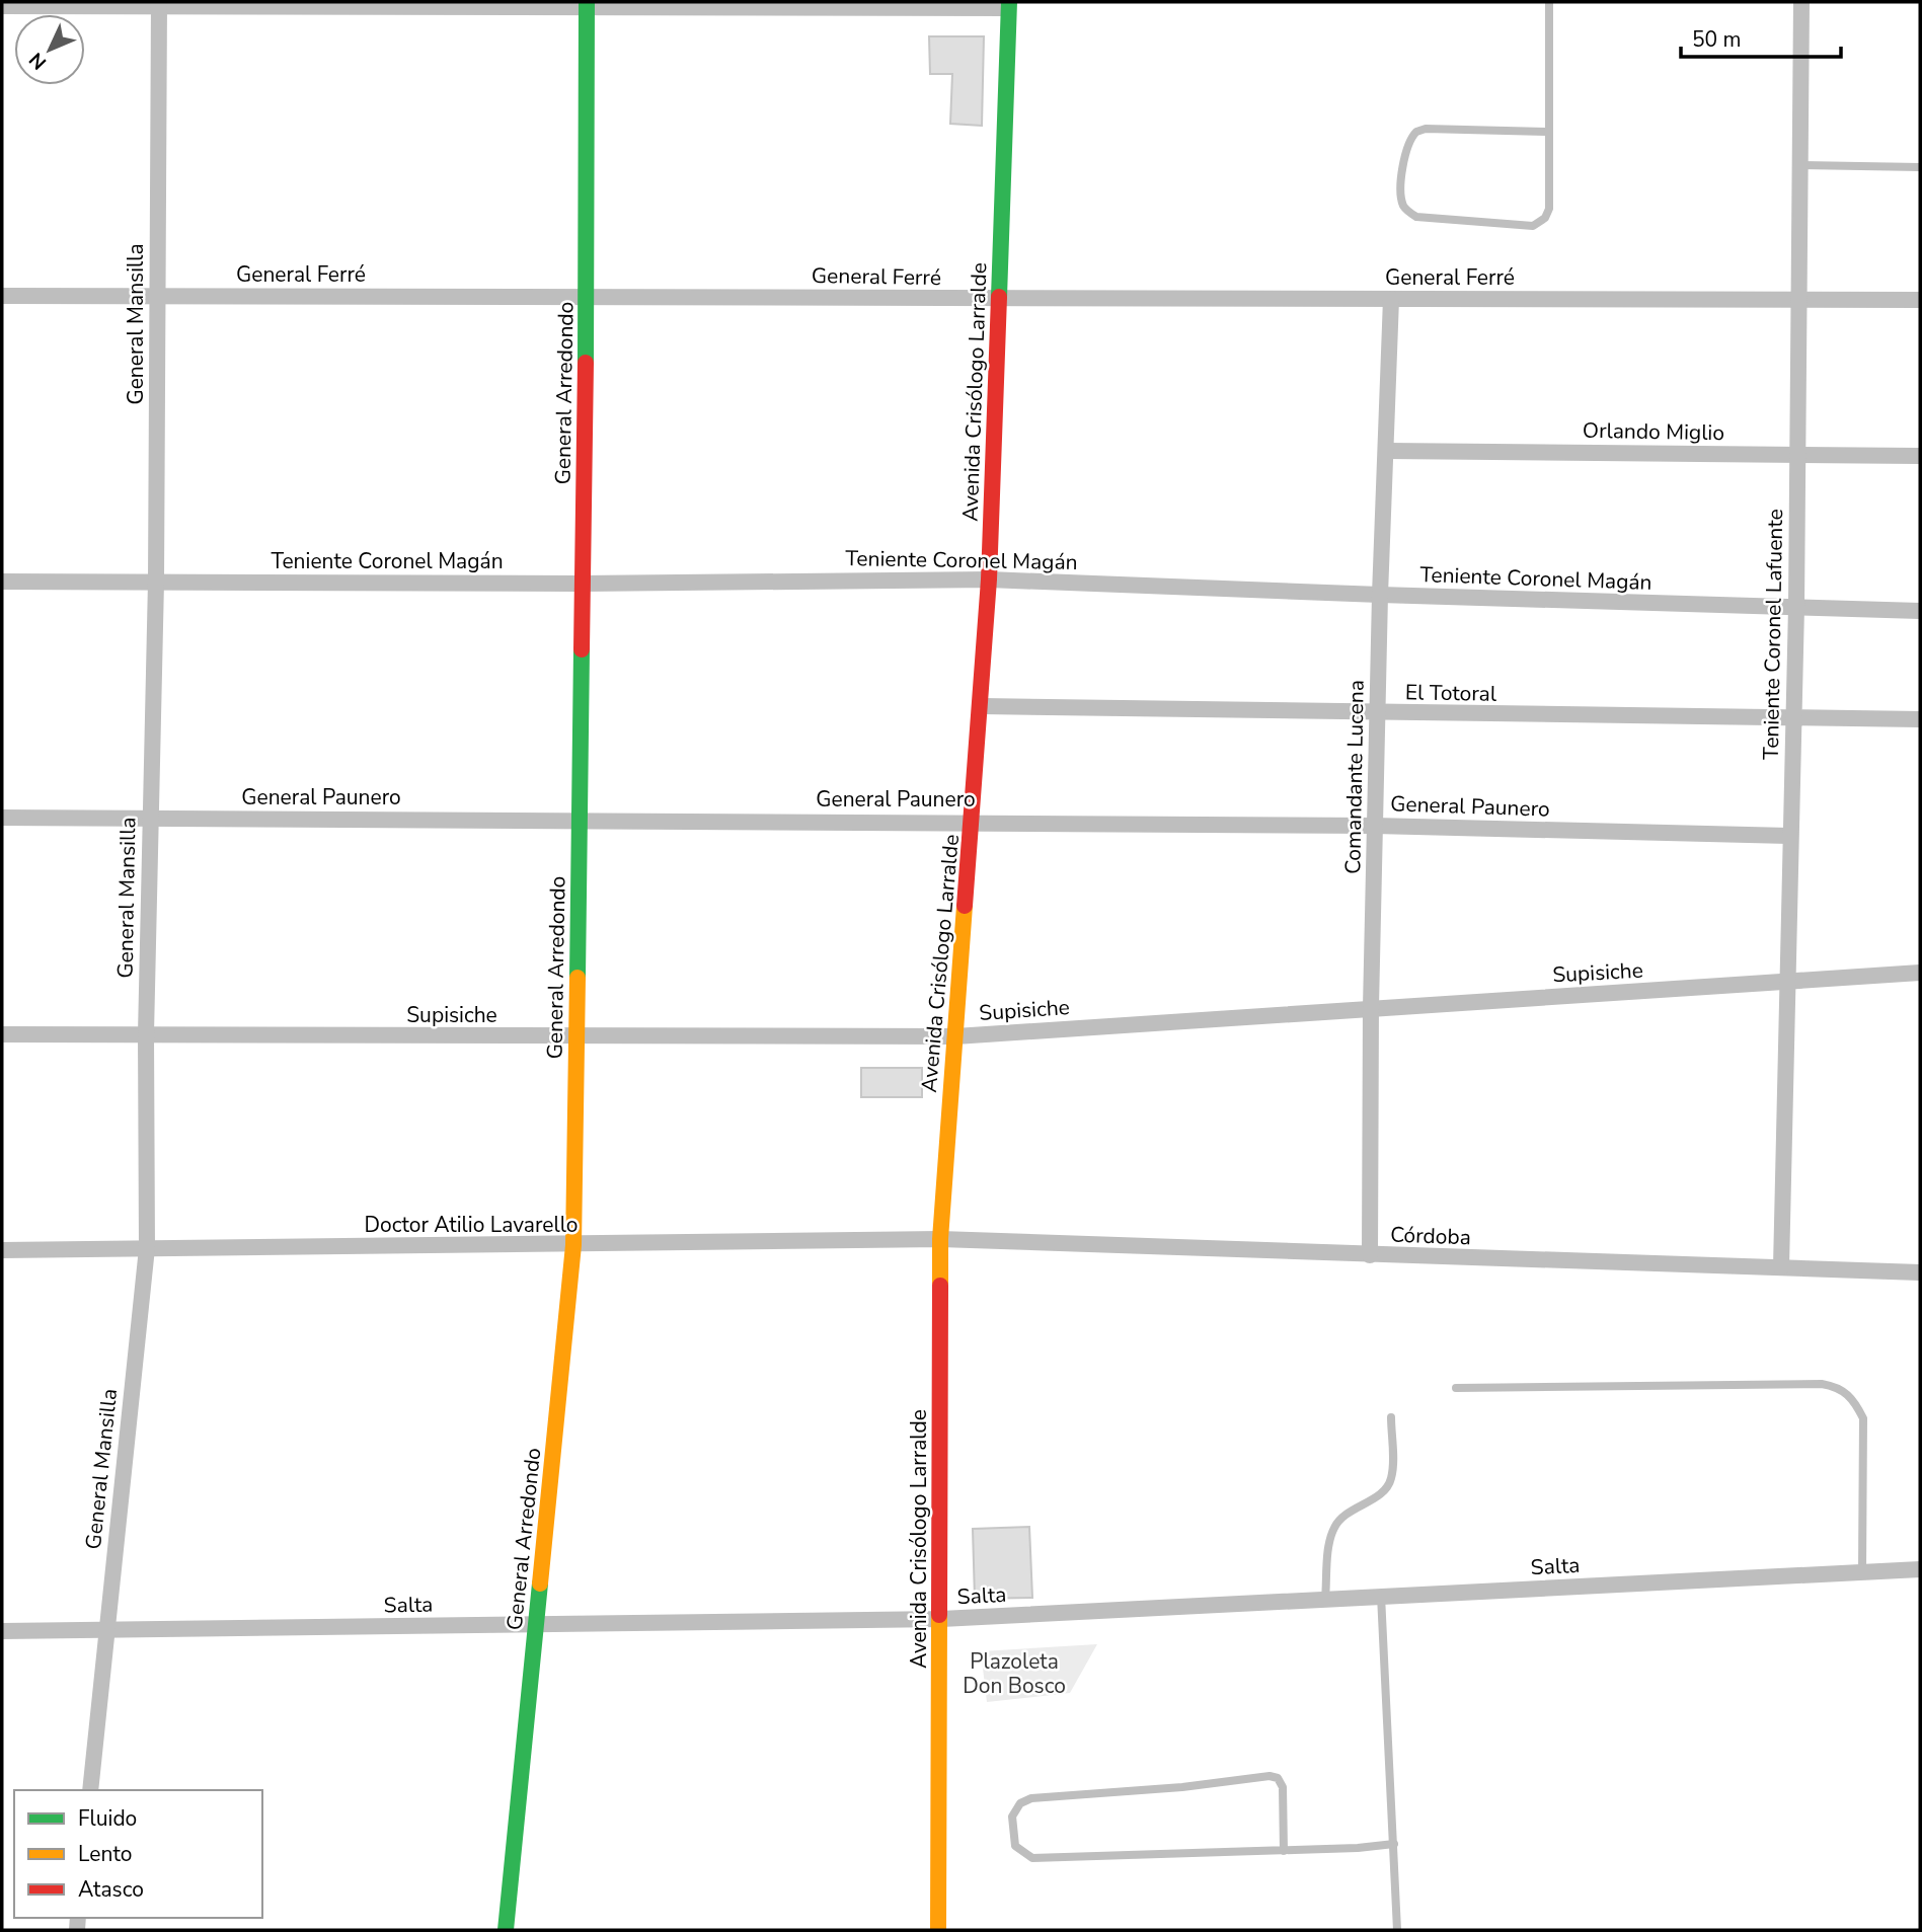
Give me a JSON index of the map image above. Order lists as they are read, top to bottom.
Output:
{
  "streets": {
    "street": [
      "General Ferré",
      "General Mansilla",
      "Avenida Crisólogo Larralde",
      "General Arredondo",
      "Orlando Miglio",
      "Teniente Coronel Magán",
      "Teniente Coronel Lafuente",
      "El Totoral",
      "Comandante Lucena",
      "General Paunero",
      "Supisiche",
      "Doctor Atilio Lavarello",
      "Córdoba",
      "Salta"
    ]
  },
  "crossings": [
    ["General Ferré", "General Mansilla"],
    ["General Ferré", "Avenida Crisólogo Larralde"],
    ["General Ferré", "General Arredondo"],
    ["General Ferré", "Teniente Coronel Lafuente"],
    ["General Ferré", "Comandante Lucena"],
    ["General Mansilla", "Teniente Coronel Magán"],
    ["General Mansilla", "General Paunero"],
    ["General Mansilla", "Supisiche"],
    ["General Mansilla", "Doctor Atilio Lavarello"],
    ["General Mansilla", "Salta"],
    ["Avenida Crisólogo Larralde", "Teniente Coronel Magán"],
    ["Avenida Crisólogo Larralde", "El Totoral"],
    ["Avenida Crisólogo Larralde", "General Paunero"],
    ["Avenida Crisólogo Larralde", "Supisiche"],
    ["Avenida Crisólogo Larralde", "Doctor Atilio Lavarello"],
    ["Avenida Crisólogo Larralde", "Córdoba"],
    ["Avenida Crisólogo Larralde", "Salta"],
    ["General Arredondo", "Teniente Coronel Magán"],
    ["General Arredondo", "General Paunero"],
    ["General Arredondo", "Supisiche"],
    ["General Arredondo", "Doctor Atilio Lavarello"],
    ["General Arredondo", "Salta"],
    ["Orlando Miglio", "Teniente Coronel Lafuente"],
    ["Orlando Miglio", "Comandante Lucena"],
    ["Teniente Coronel Magán", "Teniente Coronel Lafuente"],
    ["Teniente Coronel Magán", "Comandante Lucena"],
    ["Teniente Coronel Lafuente", "El Totoral"],
    ["Teniente Coronel Lafuente", "General Paunero"],
    ["Teniente Coronel Lafuente", "Supisiche"],
    ["Teniente Coronel Lafuente", "Córdoba"],
    ["El Totoral", "Comandante Lucena"],
    ["Comandante Lucena", "General Paunero"],
    ["Comandante Lucena", "Supisiche"],
    ["Comandante Lucena", "Córdoba"],
    ["Doctor Atilio Lavarello", "Córdoba"]
  ],
  "parks": ["Plazoleta Don Bosco"],
  "legend": ["Fluido", "Lento", "Atasco"],
  "scale_bar": "50 m",
  "north": "bottom left"
}
